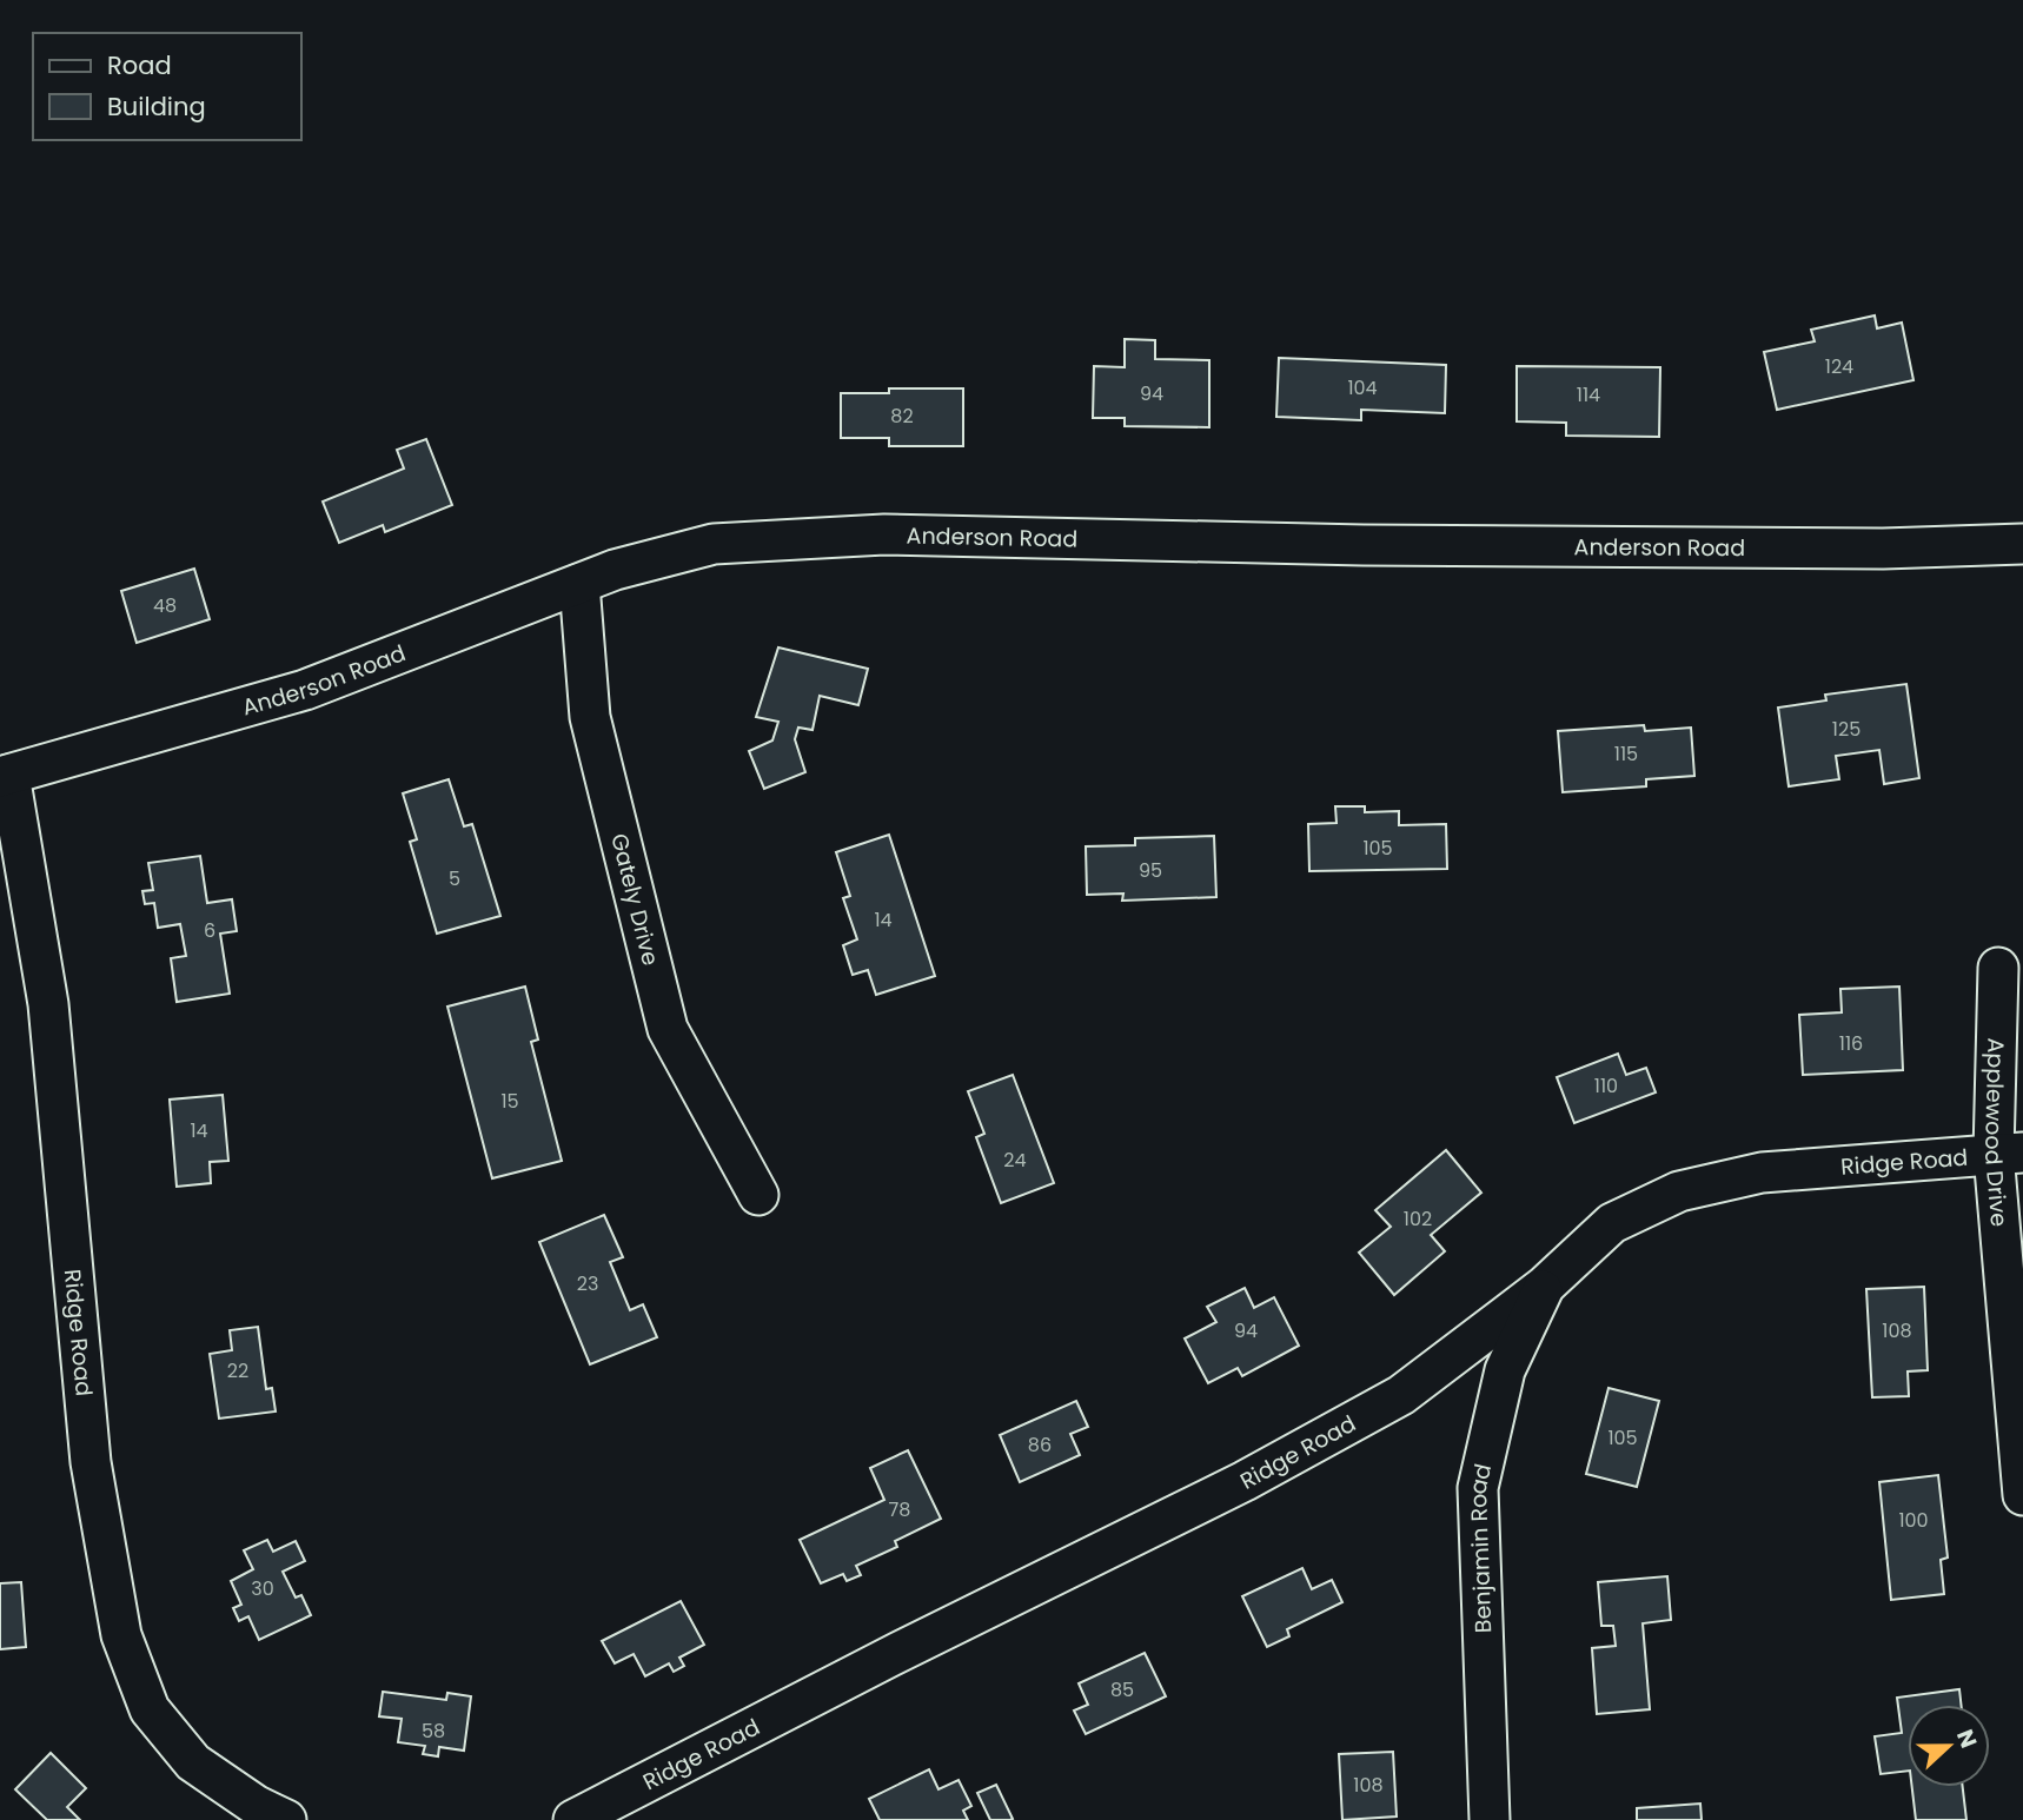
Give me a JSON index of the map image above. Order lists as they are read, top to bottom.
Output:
{
  "streets": {
    "street": [
      "Anderson Road",
      "Gately Drive",
      "Applewood Drive",
      "Ridge Road",
      "Benjamin Road"
    ]
  },
  "crossings": [
    ["Anderson Road", "Gately Drive"],
    ["Anderson Road", "Ridge Road"],
    ["Applewood Drive", "Ridge Road"],
    ["Ridge Road", "Benjamin Road"]
  ],
  "house_numbers": [
    "124",
    "104",
    "94",
    "114",
    "82",
    "48",
    "125",
    "115",
    "105",
    "95",
    "5",
    "14",
    "6",
    "116",
    "110",
    "15",
    "14",
    "24",
    "102",
    "23",
    "94",
    "108",
    "22",
    "105",
    "86",
    "78",
    "100",
    "30",
    "85",
    "58",
    "108"
  ],
  "legend": ["Road", "Building"],
  "north": "right"
}
